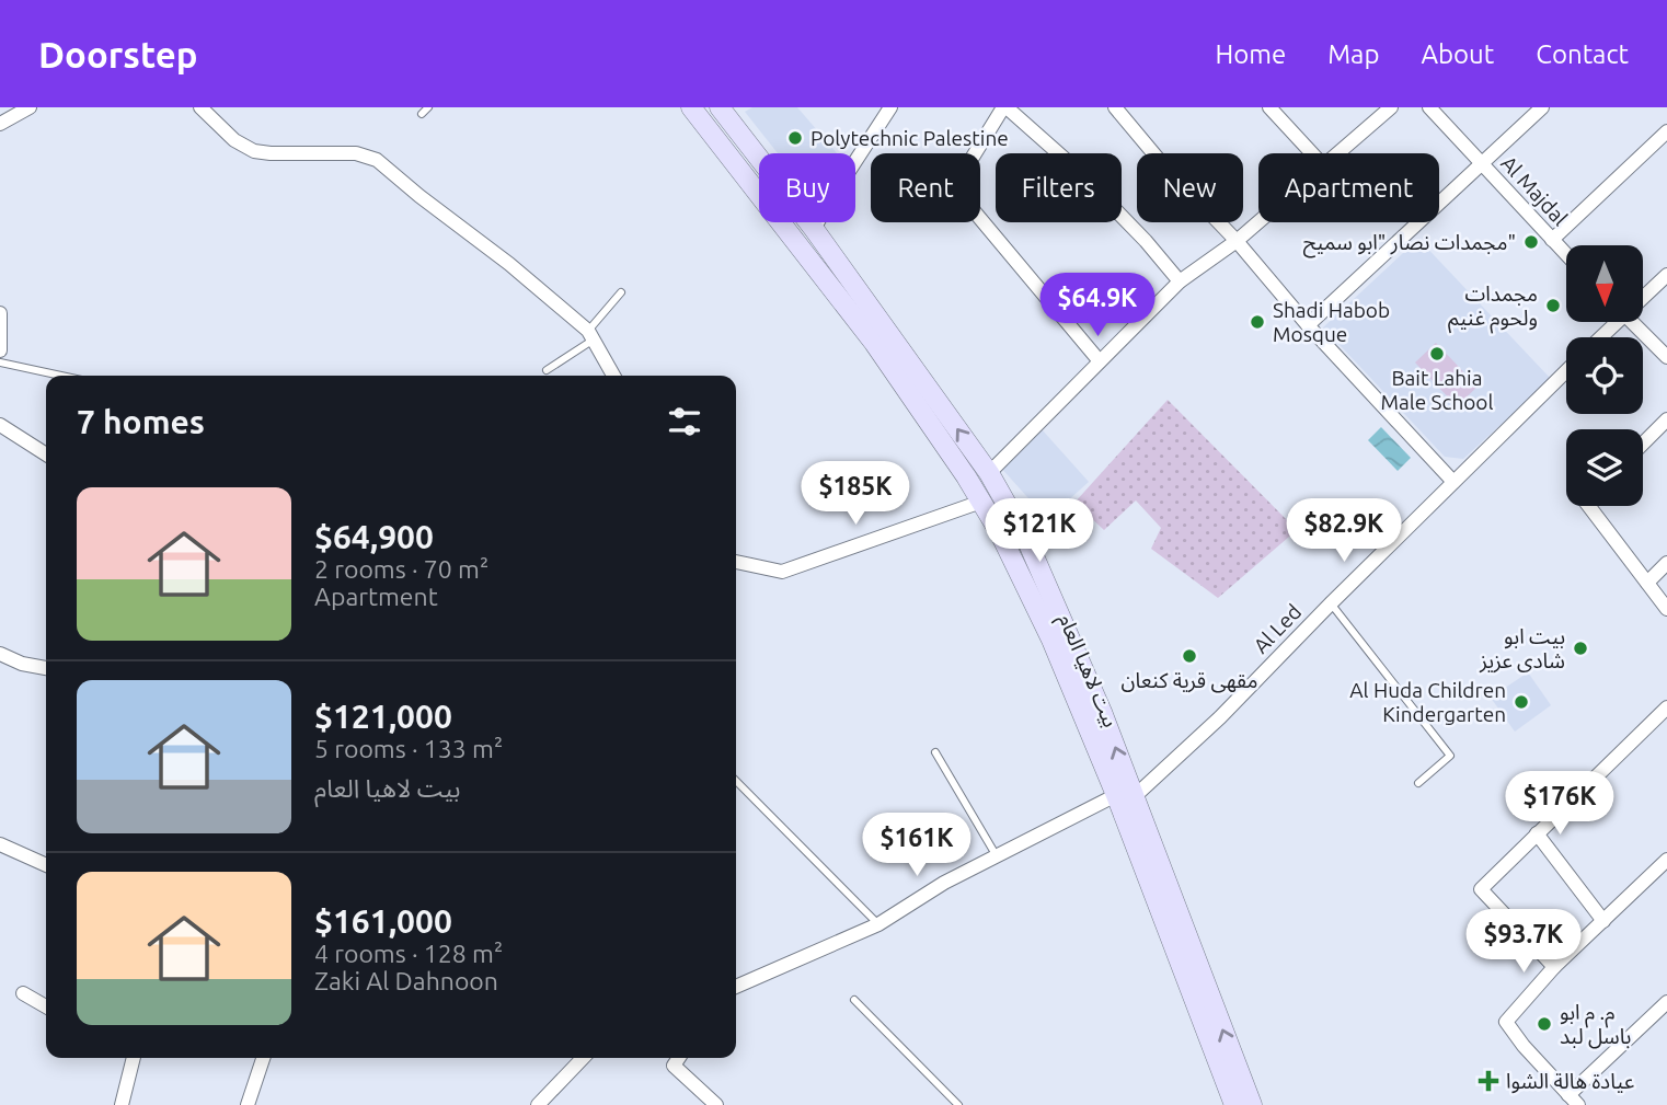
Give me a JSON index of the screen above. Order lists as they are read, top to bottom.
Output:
{
  "streets": {
    "main road": ["بيت لاهيا العام"],
    "street": ["Al Majdal", "Al Led"]
  },
  "crossings": [
    ["Al Led", "بيت لاهيا العام"]
  ],
  "places": {
    "other": [
      "Polytechnic Palestine",
      "مجمدات نصار \"ابو سميح\"",
      "مجمدات ولحوم غنيم",
      "Shadi Habob Mosque",
      "Bait Lahia Male School",
      "بيت ابو شادى عزيز",
      "مقهى قرية كنعان",
      "Al Huda Children Kindergarten",
      "م. م ابو باسل لبد"
    ],
    "health": ["عيادة هالة الشوا"]
  },
  "north": "bottom",
  "page": {
    "header": "Doorstep",
    "nav": [
      "Home",
      "Map",
      "About",
      "Contact"
    ],
    "chip": [
      "Buy",
      "Rent",
      "Filters",
      "New",
      "Apartment"
    ],
    "price": [
      "$64.9K",
      "$185K",
      "$121K",
      "$82.9K",
      "$176K",
      "$161K",
      "$93.7K"
    ],
    "heading": "7 homes",
    "list": [
      {
        "name": "$64,900",
        "note": "2 rooms · 70 m² · Apartment"
      },
      {
        "name": "$121,000",
        "note": "5 rooms · 133 m² · بيت لاهيا العام"
      },
      {
        "name": "$161,000",
        "note": "4 rooms · 128 m² · Zaki Al Dahnoon"
      }
    ]
  }
}
